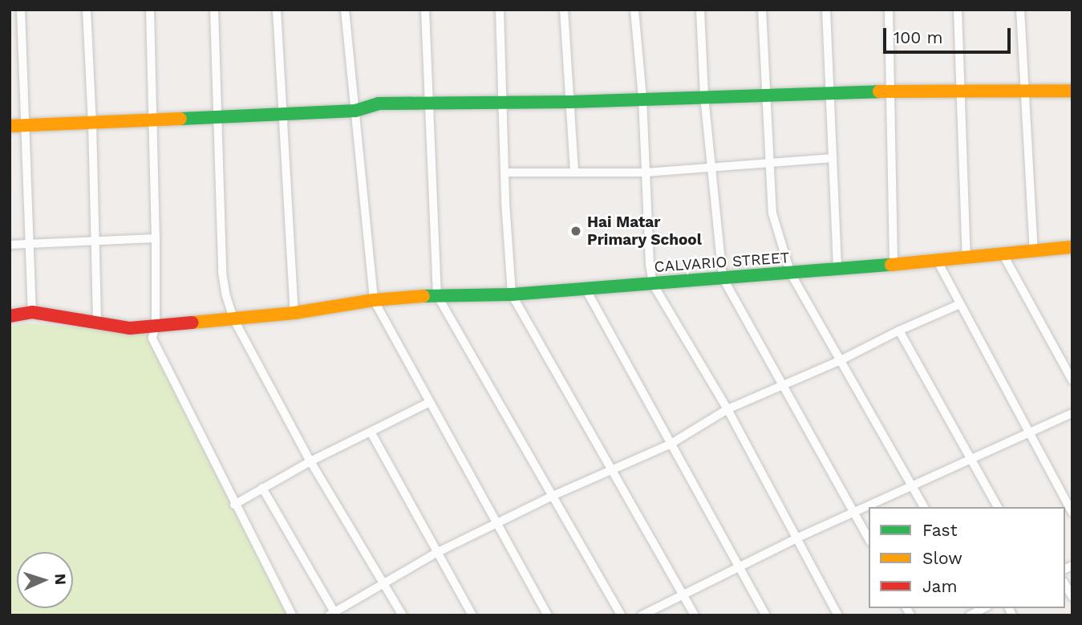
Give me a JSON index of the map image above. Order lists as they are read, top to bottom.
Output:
{
  "streets": {
    "street": ["CALVARIO STREET"]
  },
  "places": ["Hai Matar Primary School"],
  "legend": ["Fast", "Slow", "Jam"],
  "scale_bar": "100 m",
  "north": "right"
}
